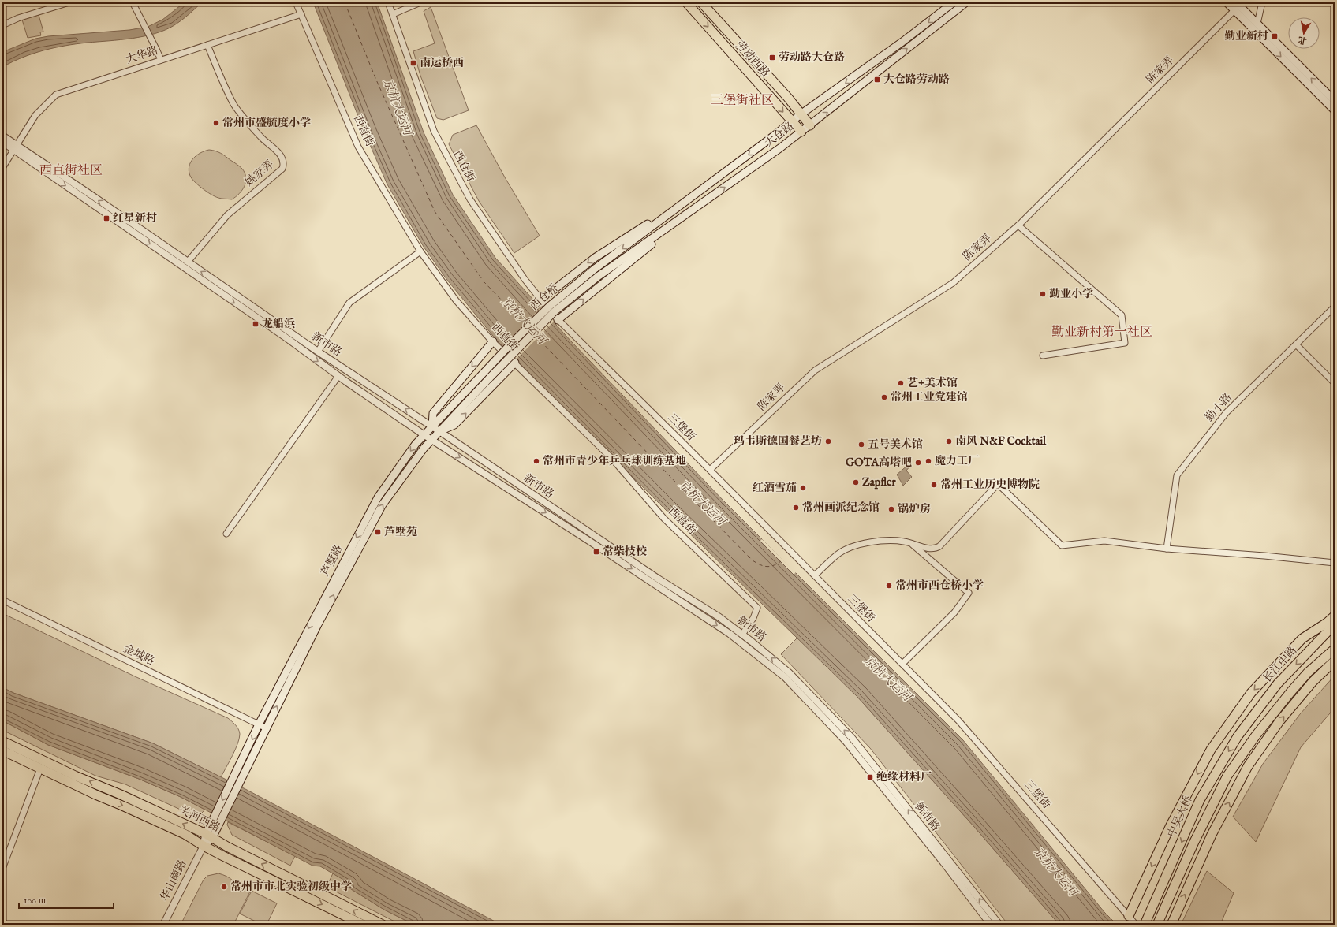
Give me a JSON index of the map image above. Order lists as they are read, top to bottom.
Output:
{
  "streets": {
    "main road": [
      "劳动西路",
      "大仓路",
      "西仓桥",
      "芦墅路",
      "长江中路",
      "中吴大桥",
      "关河西路"
    ],
    "street": [
      "大华路",
      "陈家弄",
      "西直街",
      "西仓街",
      "姚家弄",
      "新市路",
      "勤小路",
      "三堡街",
      "金城路",
      "华山南路"
    ]
  },
  "crossings": [
    ["大华路", "西直街"],
    ["大华路", "姚家弄"],
    ["大华路", "新市路"],
    ["劳动西路", "大仓路"],
    ["陈家弄", "三堡街"],
    ["西直街", "新市路"],
    ["大仓路", "西仓桥"],
    ["西仓街", "三堡街"],
    ["姚家弄", "新市路"],
    ["西仓桥", "芦墅路"],
    ["新市路", "芦墅路"],
    ["芦墅路", "金城路"],
    ["长江中路", "中吴大桥"],
    ["关河西路", "华山南路"]
  ],
  "districts": ["三堡街社区", "西直街社区", "勤业新村第一社区"],
  "water": ["京杭大运河"],
  "places": {
    "transit": [
      "勤业新村",
      "劳动路大仓路",
      "南运桥西",
      "大仓路劳动路",
      "红星新村",
      "龙船浜",
      "芦墅苑",
      "常柴技校",
      "绝缘材料厂"
    ],
    "other": [
      "常州市盛毓度小学",
      "勤业小学",
      "艺+美术馆",
      "常州工业党建馆",
      "玛韦斯德国餐艺坊",
      "南风 N&F Cocktail",
      "五号美术馆",
      "常州市青少年乒乓球训练基地",
      "魔力工厂",
      "GOTA高塔吧",
      "Zapfler",
      "常州工业历史博物院",
      "红酒雪茄",
      "常州画派纪念馆",
      "锅炉房",
      "常州市西仓桥小学",
      "常州市市北实验初级中学"
    ]
  },
  "scale_bar": "100 m",
  "north": "bottom"
}
